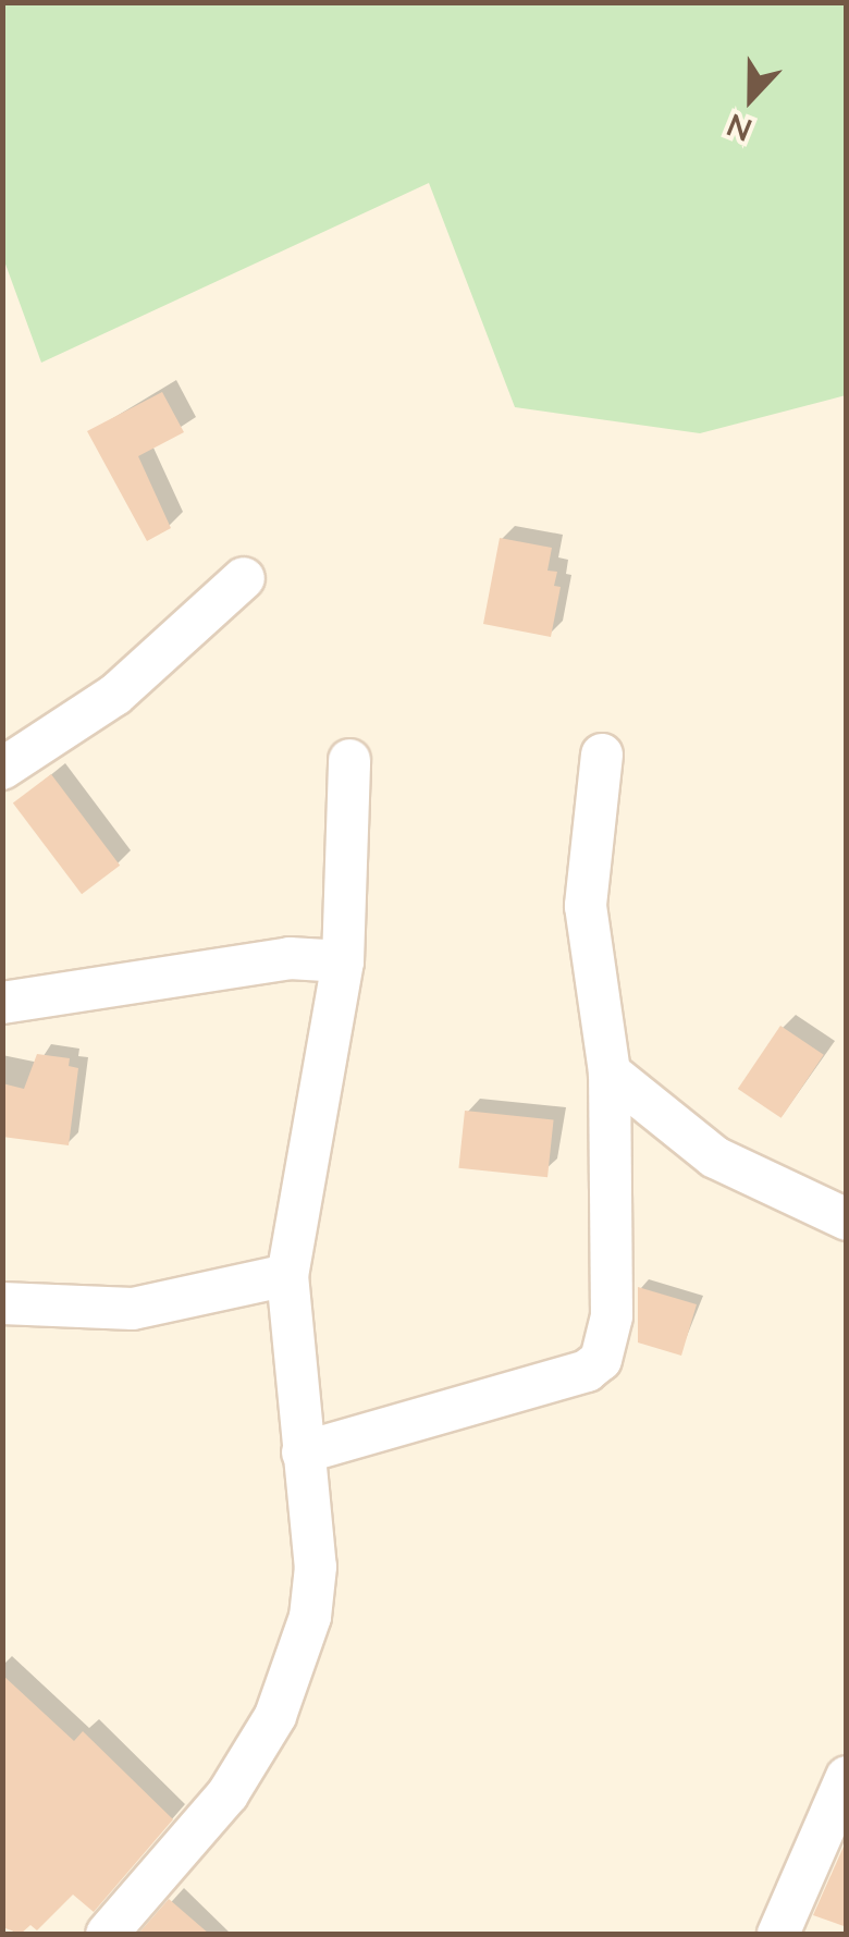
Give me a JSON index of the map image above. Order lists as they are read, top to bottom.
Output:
{
  "north": "bottom"
}
